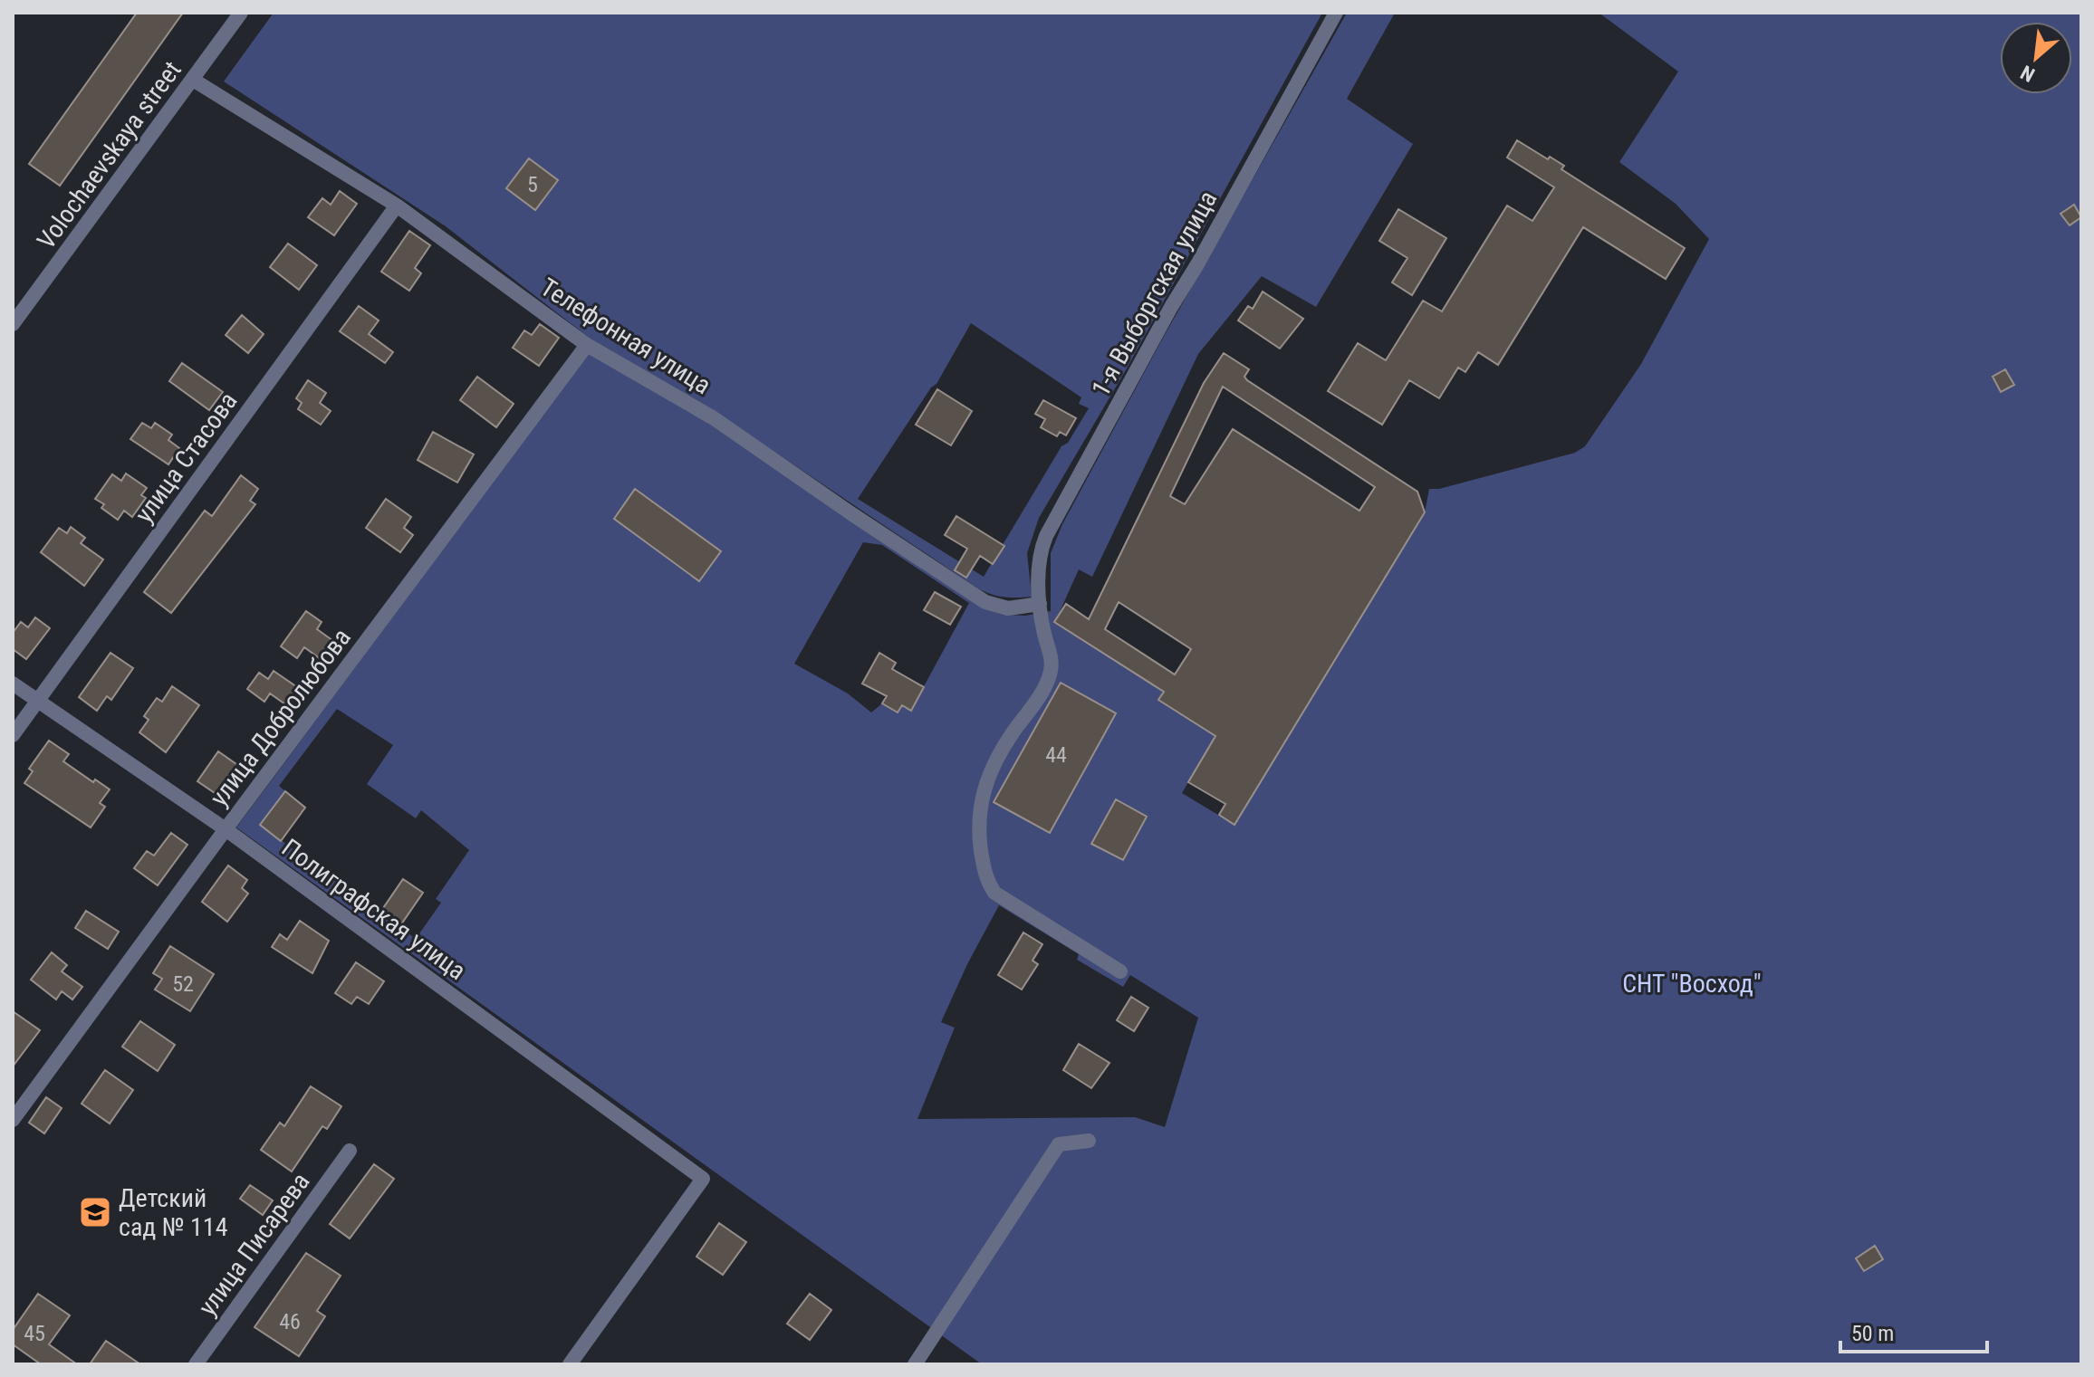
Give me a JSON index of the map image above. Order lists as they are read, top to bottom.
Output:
{
  "streets": {
    "street": [
      "Volochaevskaya street",
      "1-я Выборгская улица",
      "Телефонная улица",
      "улица Стасова",
      "улица Добролюбова",
      "Полиграфская улица",
      "улица Писарева"
    ]
  },
  "crossings": [
    ["Volochaevskaya street", "Телефонная улица"],
    ["1-я Выборгская улица", "Телефонная улица"],
    ["Телефонная улица", "улица Стасова"],
    ["Телефонная улица", "улица Добролюбова"],
    ["улица Стасова", "Полиграфская улица"],
    ["улица Добролюбова", "Полиграфская улица"]
  ],
  "parks": ["СНТ \"Восход\""],
  "places": {
    "school or university": ["Детский сад № 114"]
  },
  "house_numbers": [
    "5",
    "44",
    "52",
    "46",
    "45"
  ],
  "scale_bar": "50 m",
  "north": "bottom left"
}
